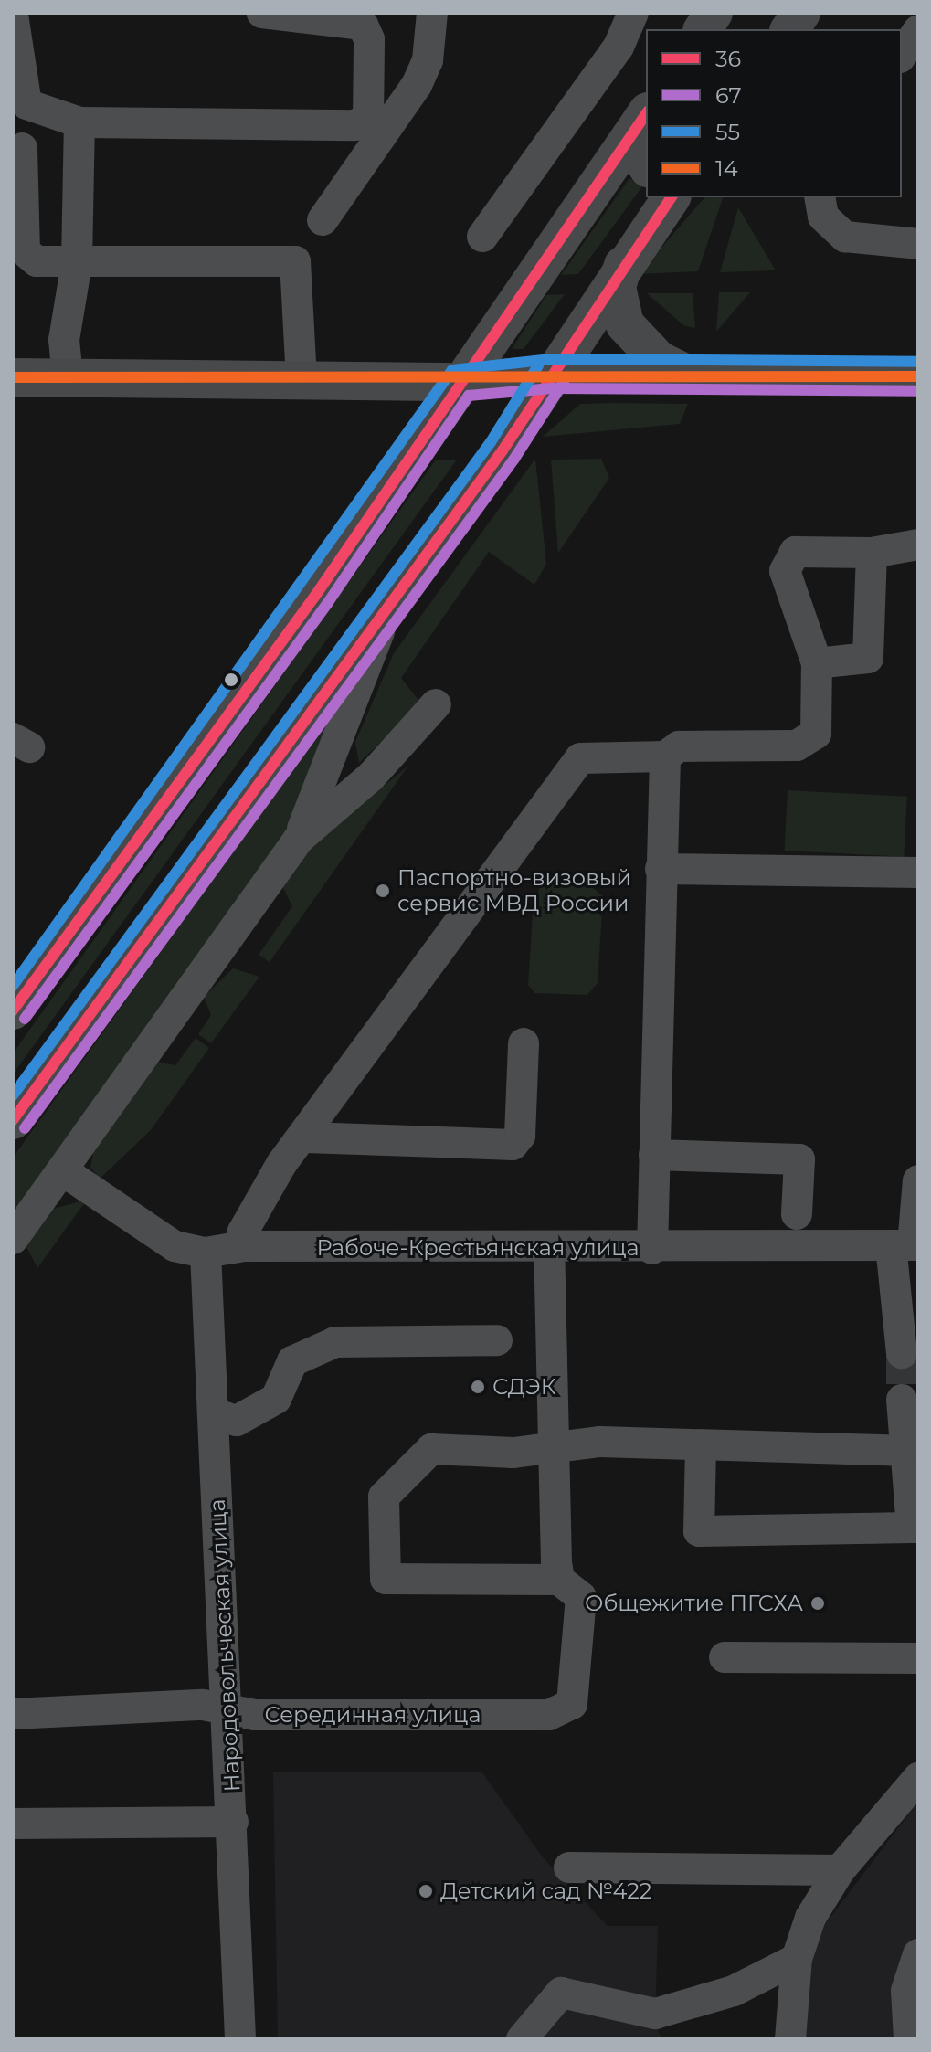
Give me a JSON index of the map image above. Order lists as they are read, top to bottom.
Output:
{
  "streets": {
    "street": ["Рабоче-Крестьянская улица", "Народовольческая улица", "Серединная улица"]
  },
  "crossings": [
    ["Рабоче-Крестьянская улица", "Народовольческая улица"],
    ["Народовольческая улица", "Серединная улица"]
  ],
  "places": [
    "Паспортно-визовый сервис МВД России",
    "СДЭК",
    "Общежитие ПГСХА",
    "Детский сад №422"
  ],
  "lines": [
    "transit line 36",
    "transit line 55",
    "transit line 14",
    "transit line 67"
  ],
  "legend": [
    "36",
    "67",
    "55",
    "14"
  ]
}
